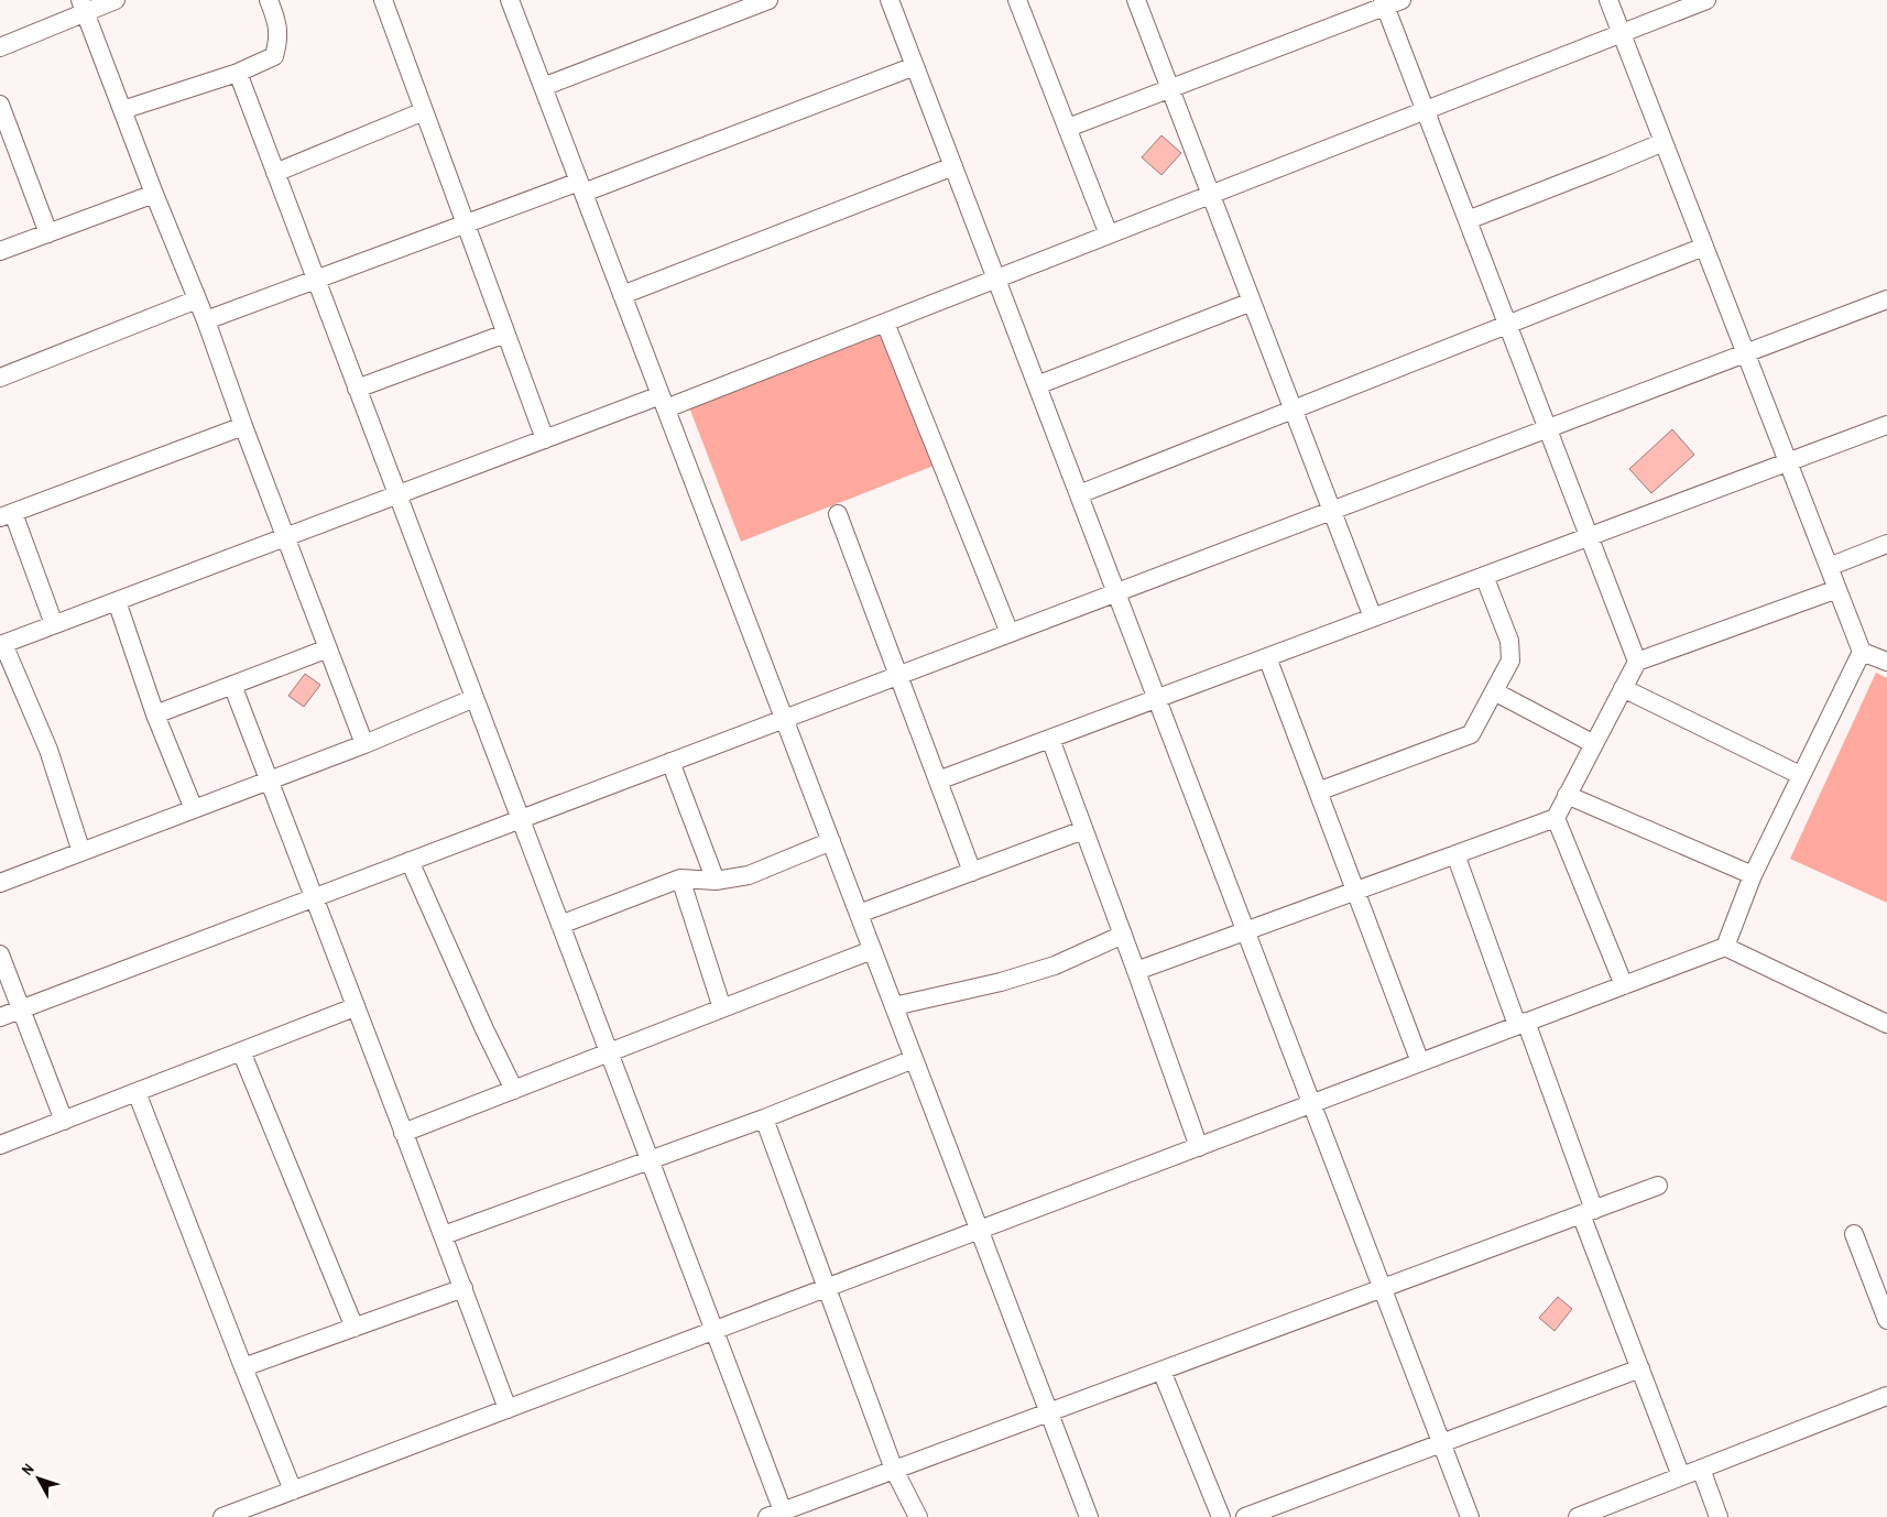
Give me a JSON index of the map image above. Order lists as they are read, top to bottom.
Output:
{
  "north": "top left"
}
